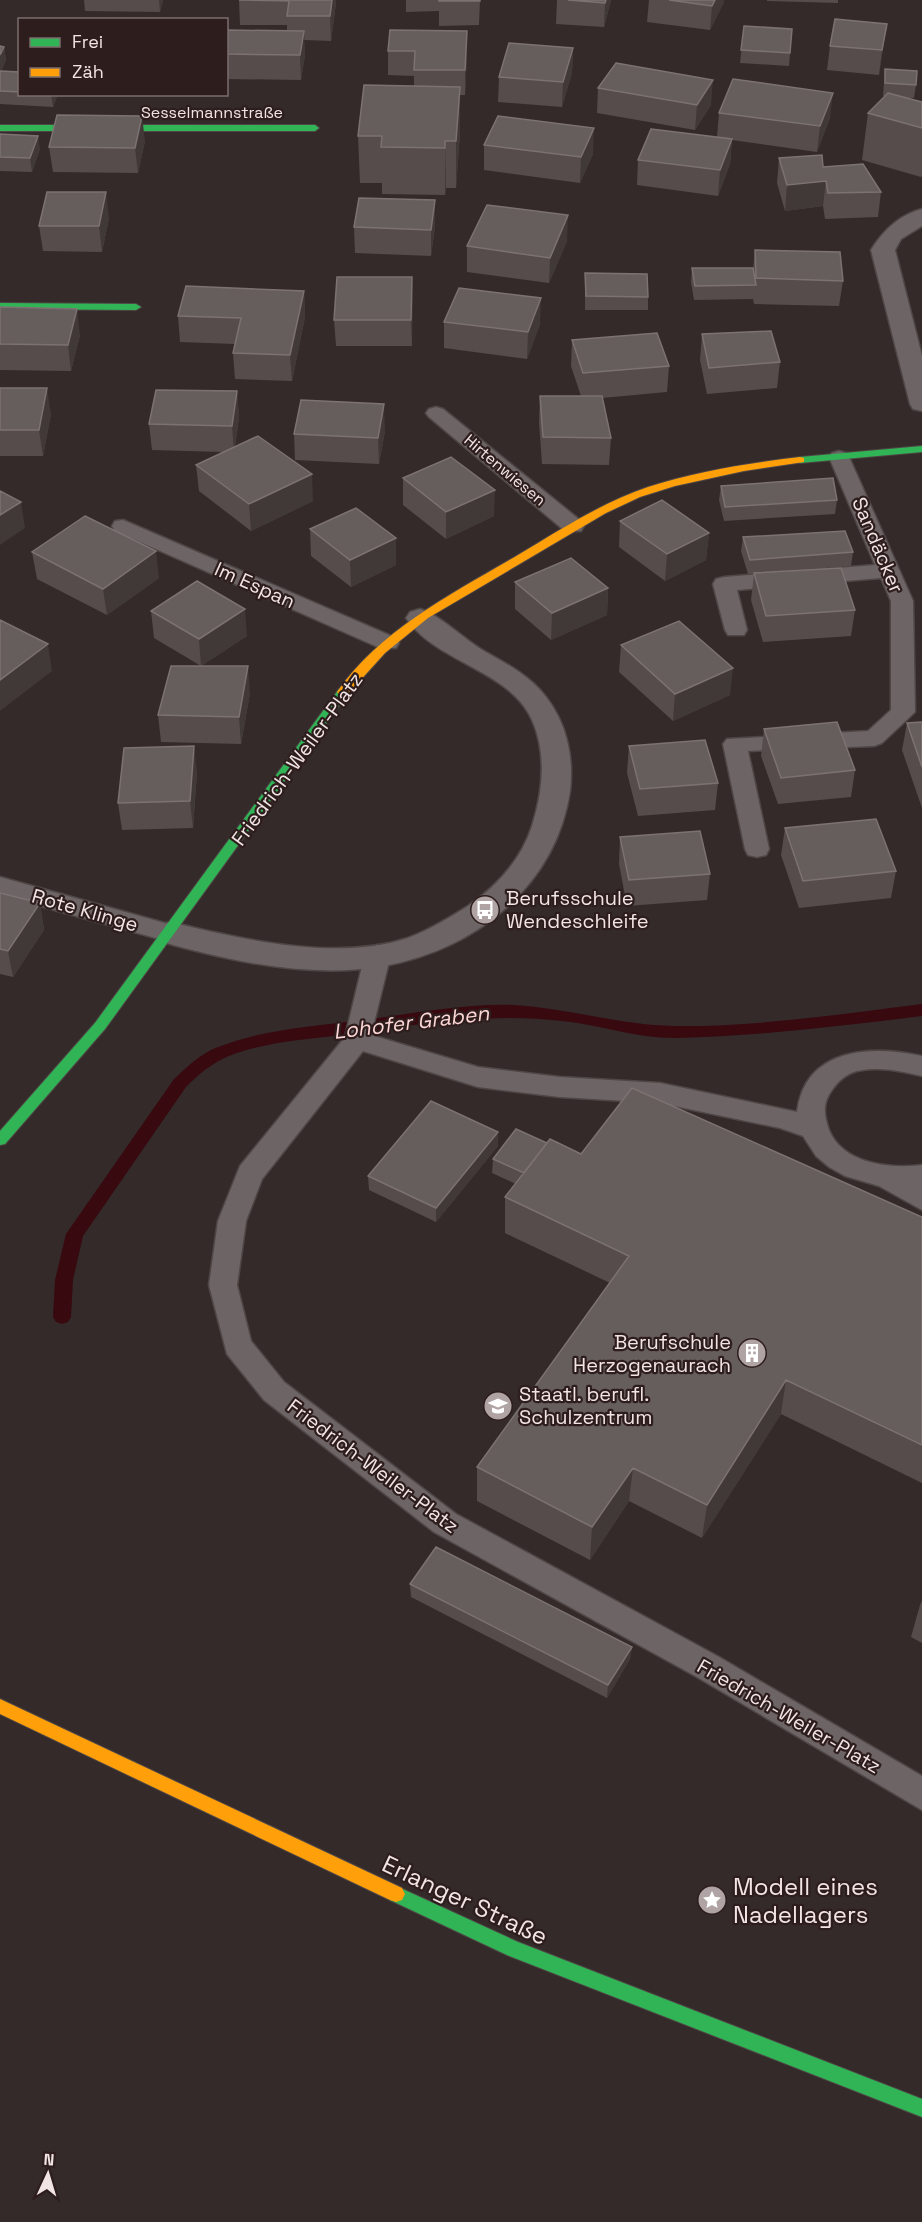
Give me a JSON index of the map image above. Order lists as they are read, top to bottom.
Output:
{
  "streets": {
    "street": ["Sesselmannstraße", "Friedrich-Weiler-Platz", "Erlanger Straße"],
    "lane": [
      "Hirtenwiesen",
      "Sandäcker",
      "Im Espan",
      "Rote Klinge"
    ]
  },
  "crossings": [
    ["Hirtenwiesen", "Friedrich-Weiler-Platz"],
    ["Sandäcker", "Friedrich-Weiler-Platz"],
    ["Im Espan", "Friedrich-Weiler-Platz"],
    ["Friedrich-Weiler-Platz", "Rote Klinge"]
  ],
  "water": ["Lohofer Graben"],
  "places": {
    "bus stop": ["Berufsschule Wendeschleife"],
    "building": ["Berufschule Herzogenaurach"],
    "school or university": ["Staatl. berufl. Schulzentrum"],
    "place": ["Modell eines Nadellagers"]
  },
  "legend": ["Frei", "Zäh"],
  "north": "top"
}
